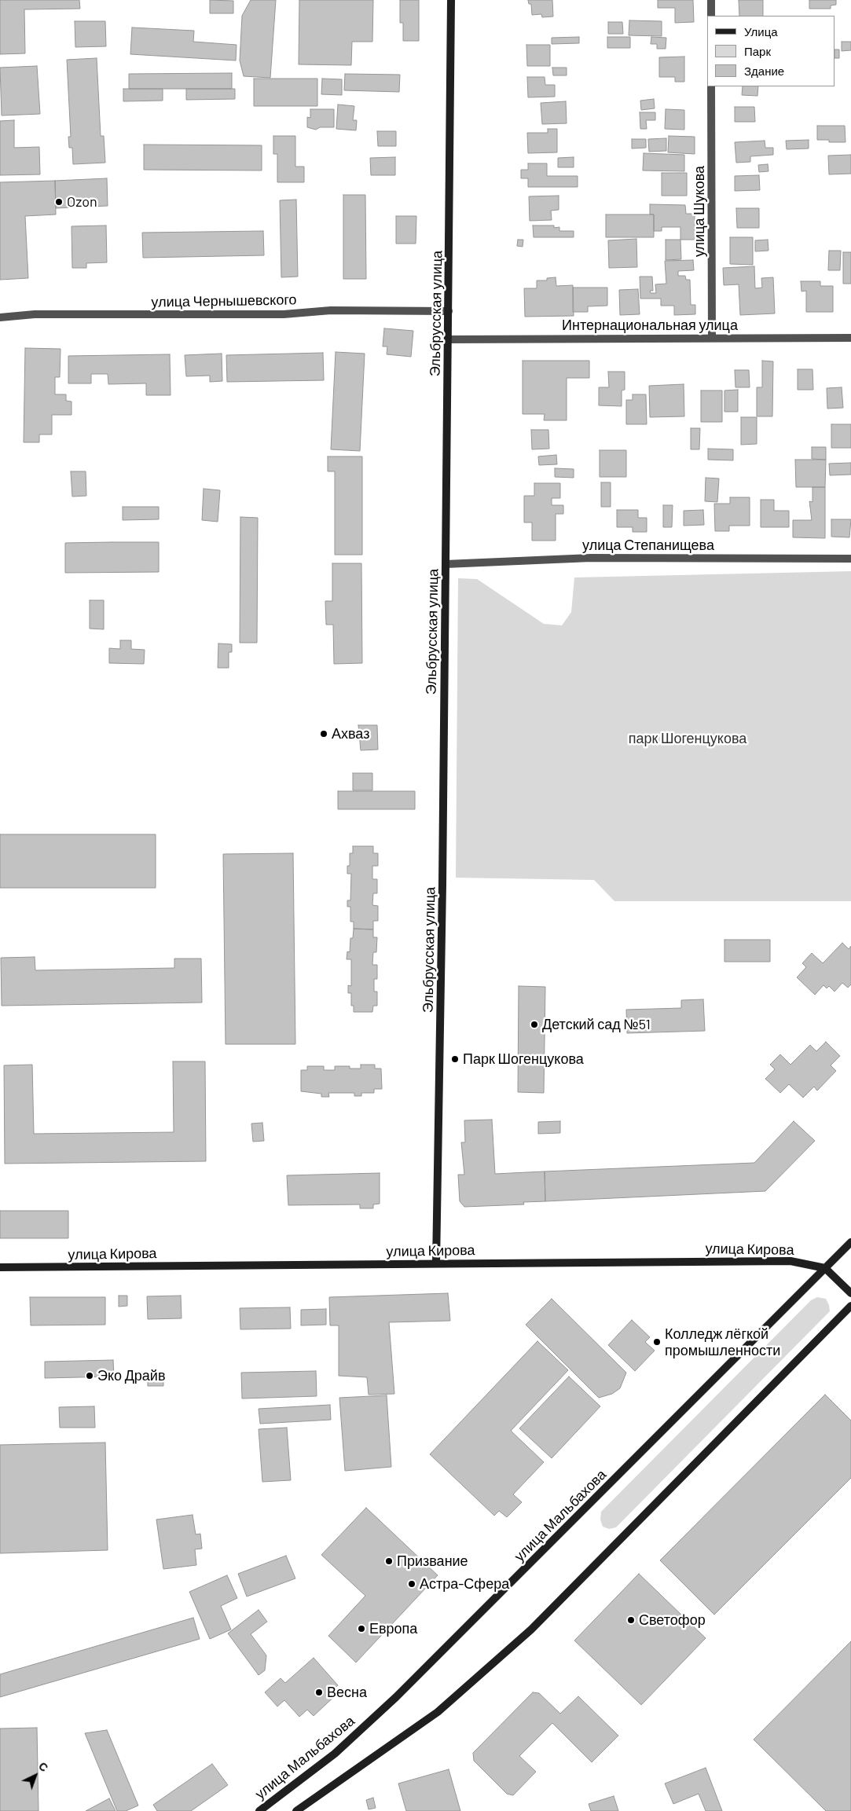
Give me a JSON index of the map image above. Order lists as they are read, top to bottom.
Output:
{
  "streets": {
    "main road": ["Эльбрусская улица", "улица Кирова", "улица Мальбахова"],
    "street": [
      "улица Шукова",
      "улица Чернышевского",
      "Интернациональная улица",
      "улица Степанищева"
    ]
  },
  "crossings": [
    ["улица Шукова", "Интернациональная улица"],
    ["улица Чернышевского", "Эльбрусская улица"],
    ["Эльбрусская улица", "Интернациональная улица"],
    ["Эльбрусская улица", "улица Степанищева"],
    ["Эльбрусская улица", "улица Кирова"],
    ["улица Кирова", "улица Мальбахова"]
  ],
  "parks": ["парк Шогенцукова"],
  "places": [
    "Ozon",
    "Ахваз",
    "Детский сад №51",
    "Парк Шогенцукова",
    "Колледж лёгкой промышленности",
    "Эко Драйв",
    "Призвание",
    "Астра-Сфера",
    "Светофор",
    "Европа",
    "Весна"
  ],
  "legend": ["Улица", "Парк", "Здание"],
  "north": "top right"
}
